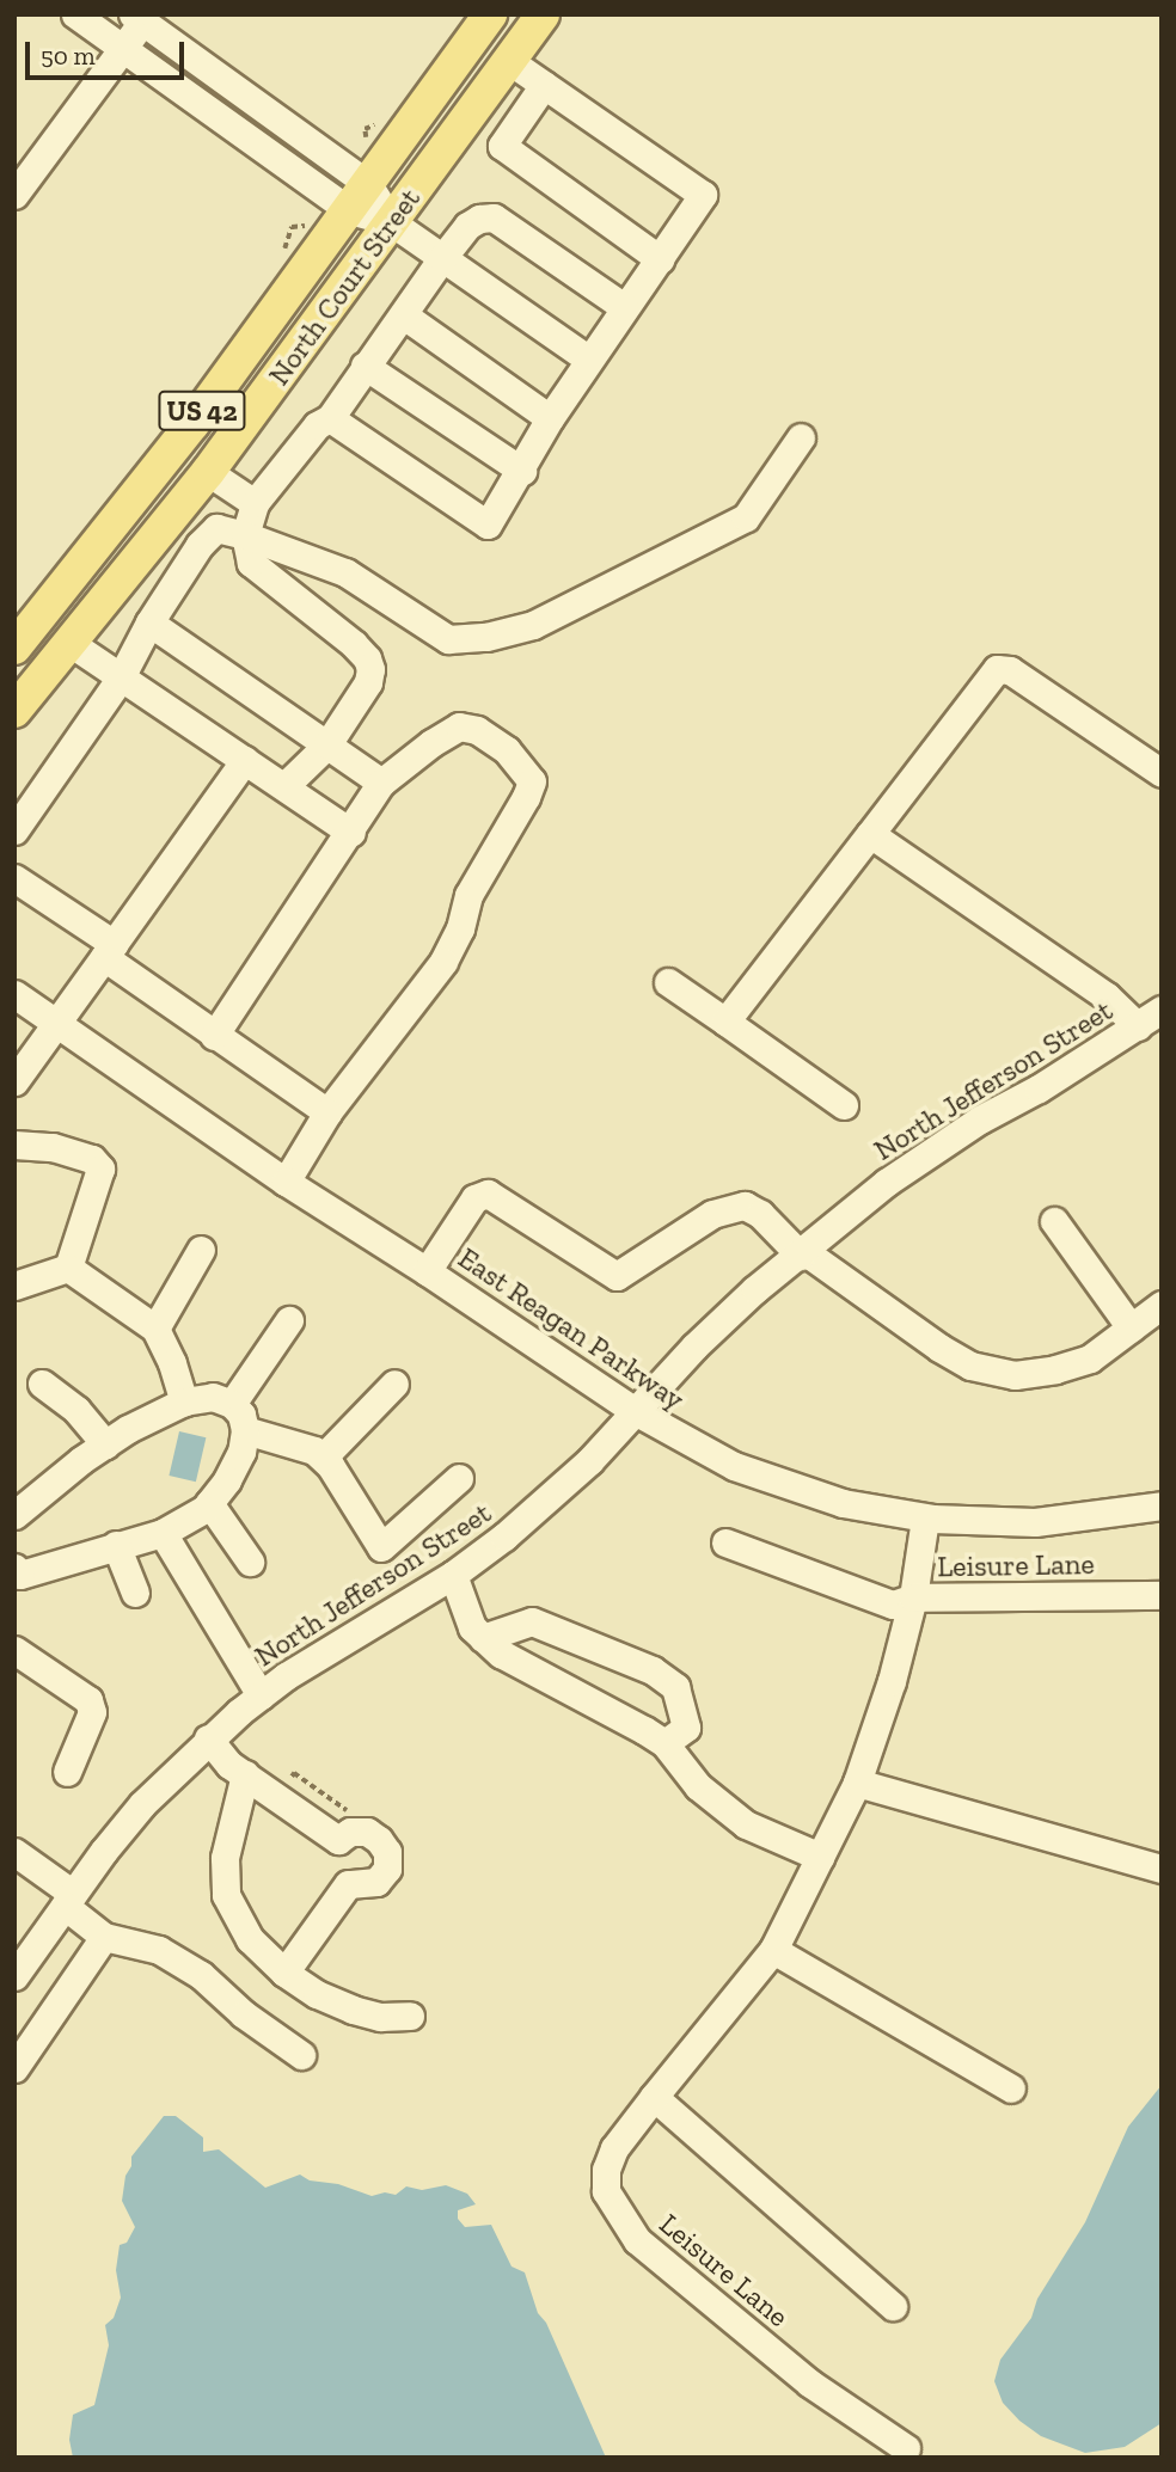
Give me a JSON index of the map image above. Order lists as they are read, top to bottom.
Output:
{
  "streets": {
    "main road": ["North Court Street", "US 42"],
    "street": ["North Jefferson Street", "East Reagan Parkway", "Leisure Lane"]
  },
  "crossings": [
    ["North Jefferson Street", "East Reagan Parkway"]
  ],
  "scale_bar": "50 m"
}
